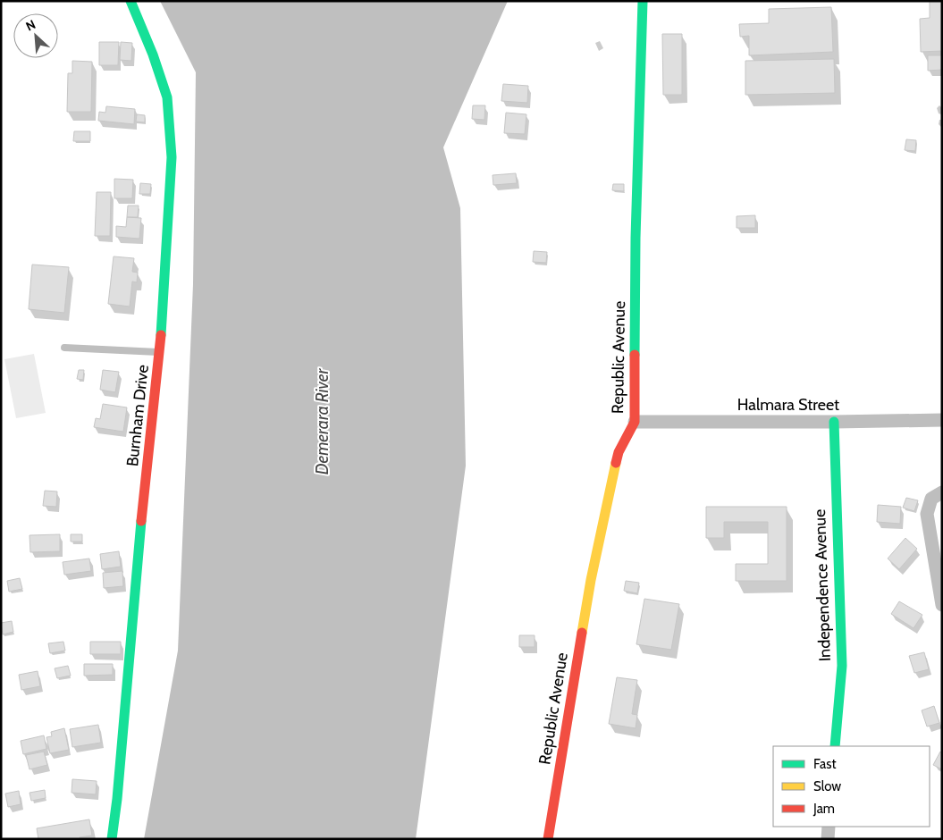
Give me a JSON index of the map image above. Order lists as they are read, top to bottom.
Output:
{
  "streets": {
    "street": [
      "Republic Avenue",
      "Halmara Street",
      "Burnham Drive",
      "Independence Avenue"
    ]
  },
  "crossings": [
    ["Republic Avenue", "Halmara Street"],
    ["Halmara Street", "Independence Avenue"]
  ],
  "water": ["Demerara River"],
  "legend": ["Fast", "Slow", "Jam"],
  "north": "top left"
}
